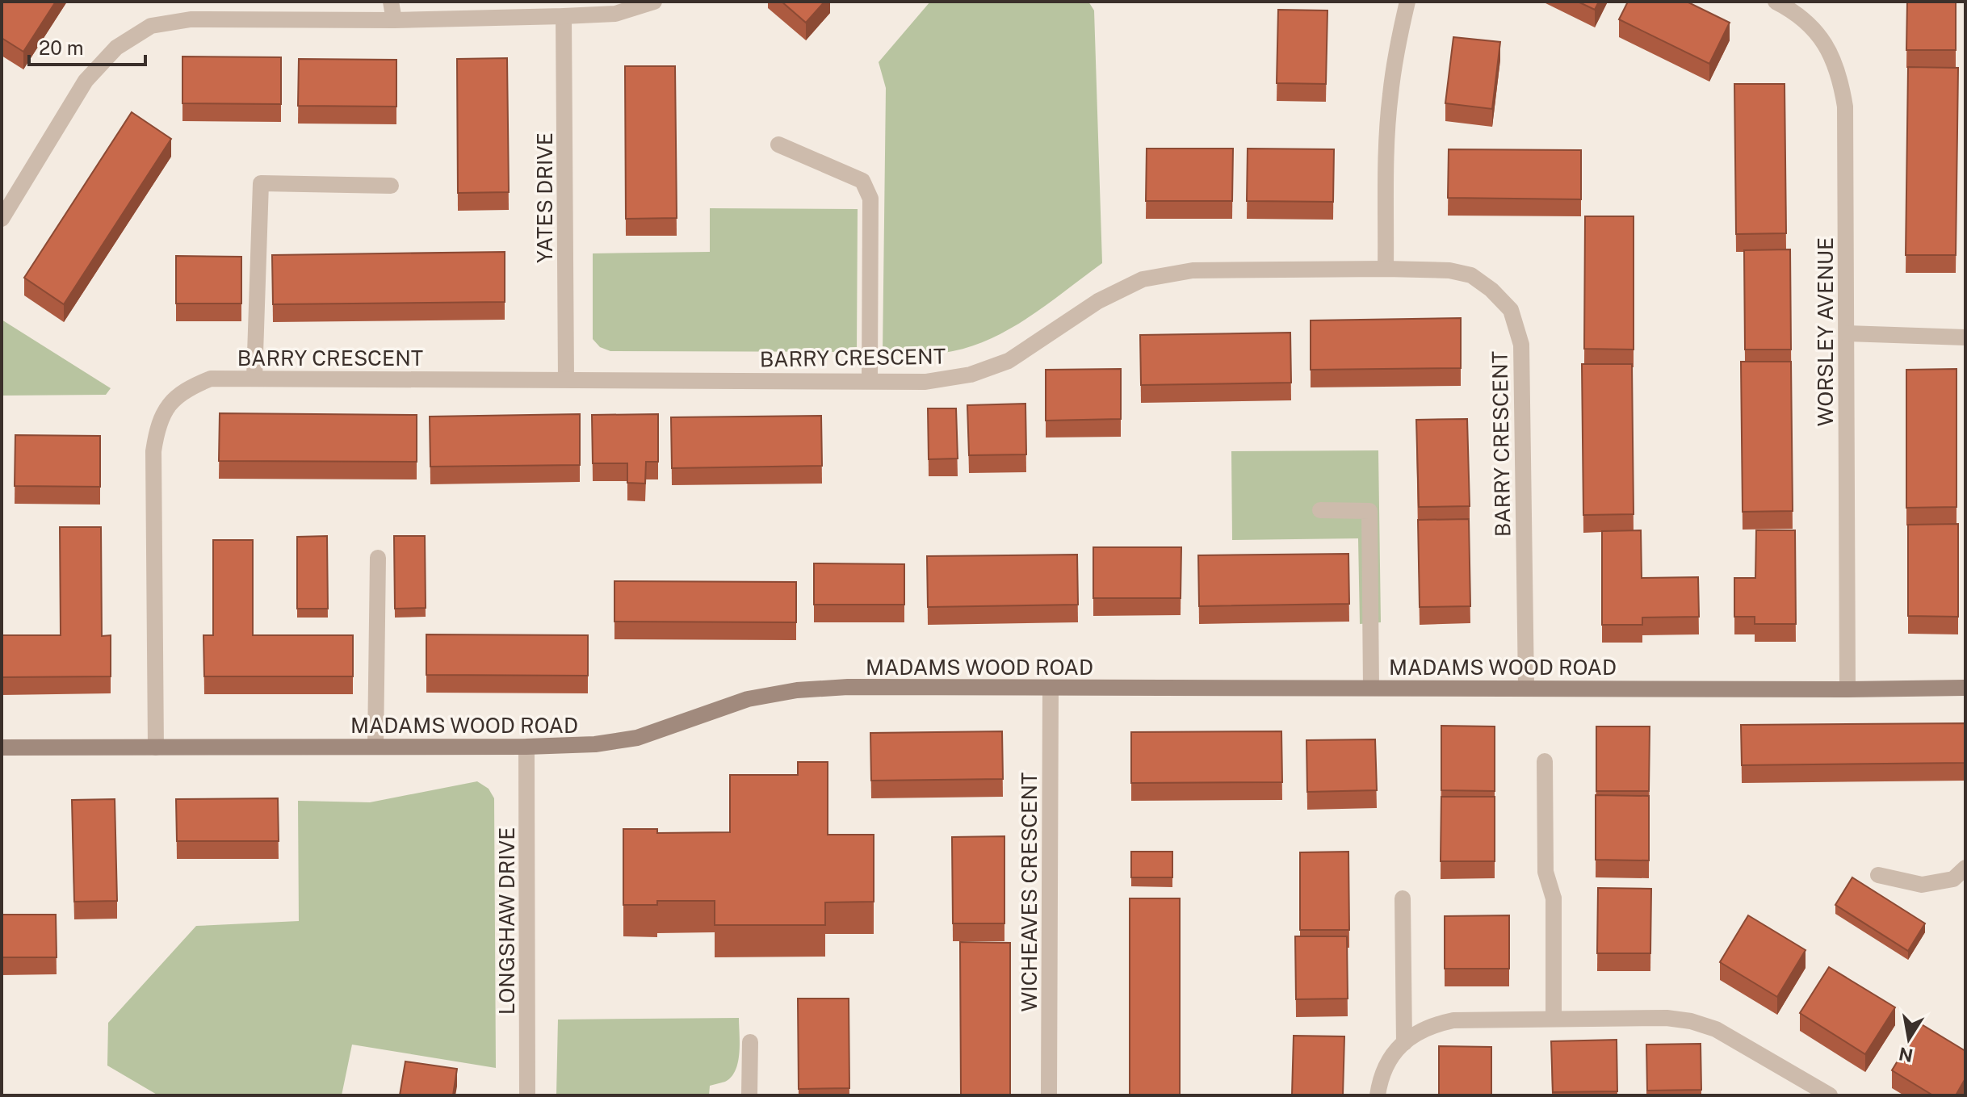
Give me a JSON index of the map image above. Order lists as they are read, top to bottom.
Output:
{
  "streets": {
    "street": [
      "YATES DRIVE",
      "WORSLEY AVENUE",
      "BARRY CRESCENT",
      "MADAMS WOOD ROAD",
      "WICHEAVES CRESCENT",
      "LONGSHAW DRIVE"
    ]
  },
  "crossings": [
    ["YATES DRIVE", "BARRY CRESCENT"],
    ["WORSLEY AVENUE", "MADAMS WOOD ROAD"],
    ["BARRY CRESCENT", "MADAMS WOOD ROAD"],
    ["MADAMS WOOD ROAD", "WICHEAVES CRESCENT"],
    ["MADAMS WOOD ROAD", "LONGSHAW DRIVE"]
  ],
  "scale_bar": "20 m",
  "north": "bottom"
}
